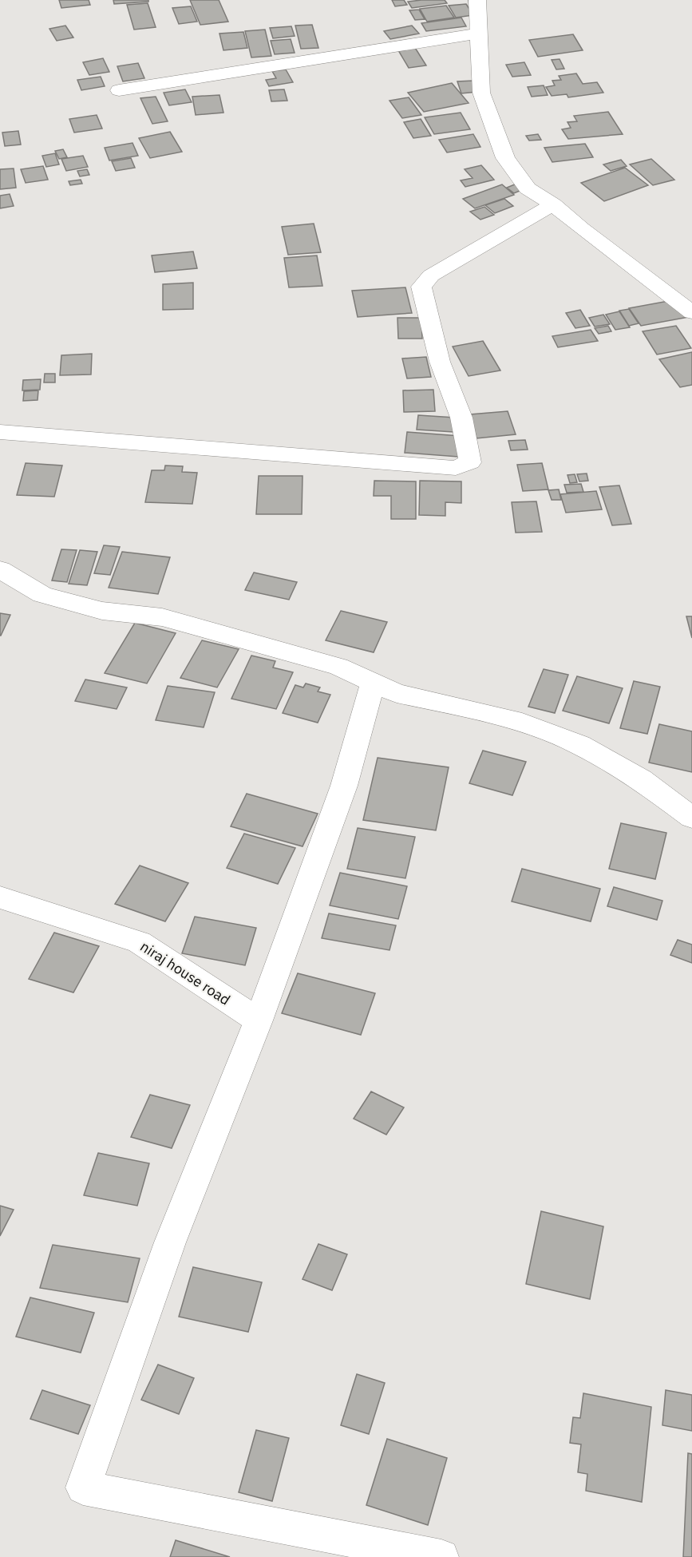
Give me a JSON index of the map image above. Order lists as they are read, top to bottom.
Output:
{
  "streets": {
    "street": ["niraj house road"]
  }
}
